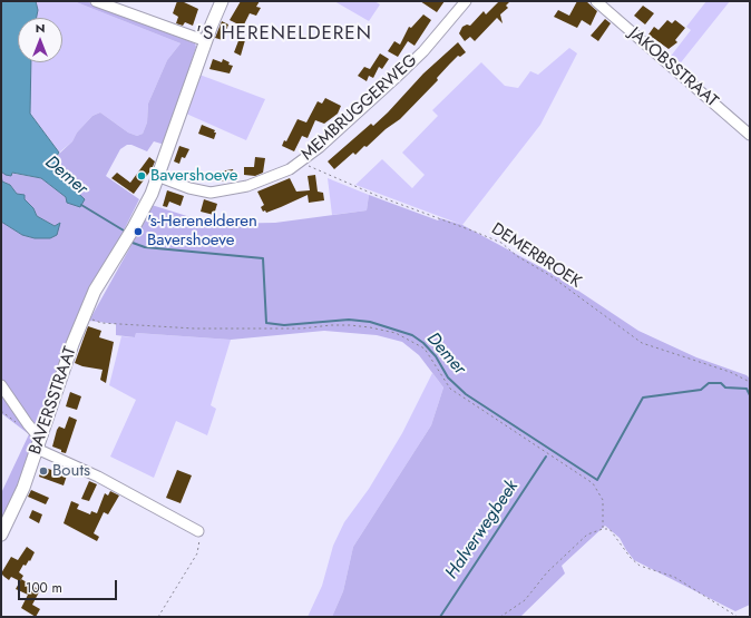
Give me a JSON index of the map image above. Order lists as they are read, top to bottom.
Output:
{
  "streets": {
    "main road": ["BAVERSSTRAAT"],
    "street": ["JAKOBSSTRAAT", "MEMBRUGGERWEG"],
    "path": ["DEMERBROEK"]
  },
  "crossings": [
    ["MEMBRUGGERWEG", "DEMERBROEK"],
    ["MEMBRUGGERWEG", "BAVERSSTRAAT"]
  ],
  "districts": ["'S HERENELDEREN"],
  "water": ["Demer", "Halverwegbeek"],
  "places": ["Bavershoeve", "'s-Herenelderen Bavershoeve", "Bouts"],
  "scale_bar": "100 m",
  "north": "top"
}
